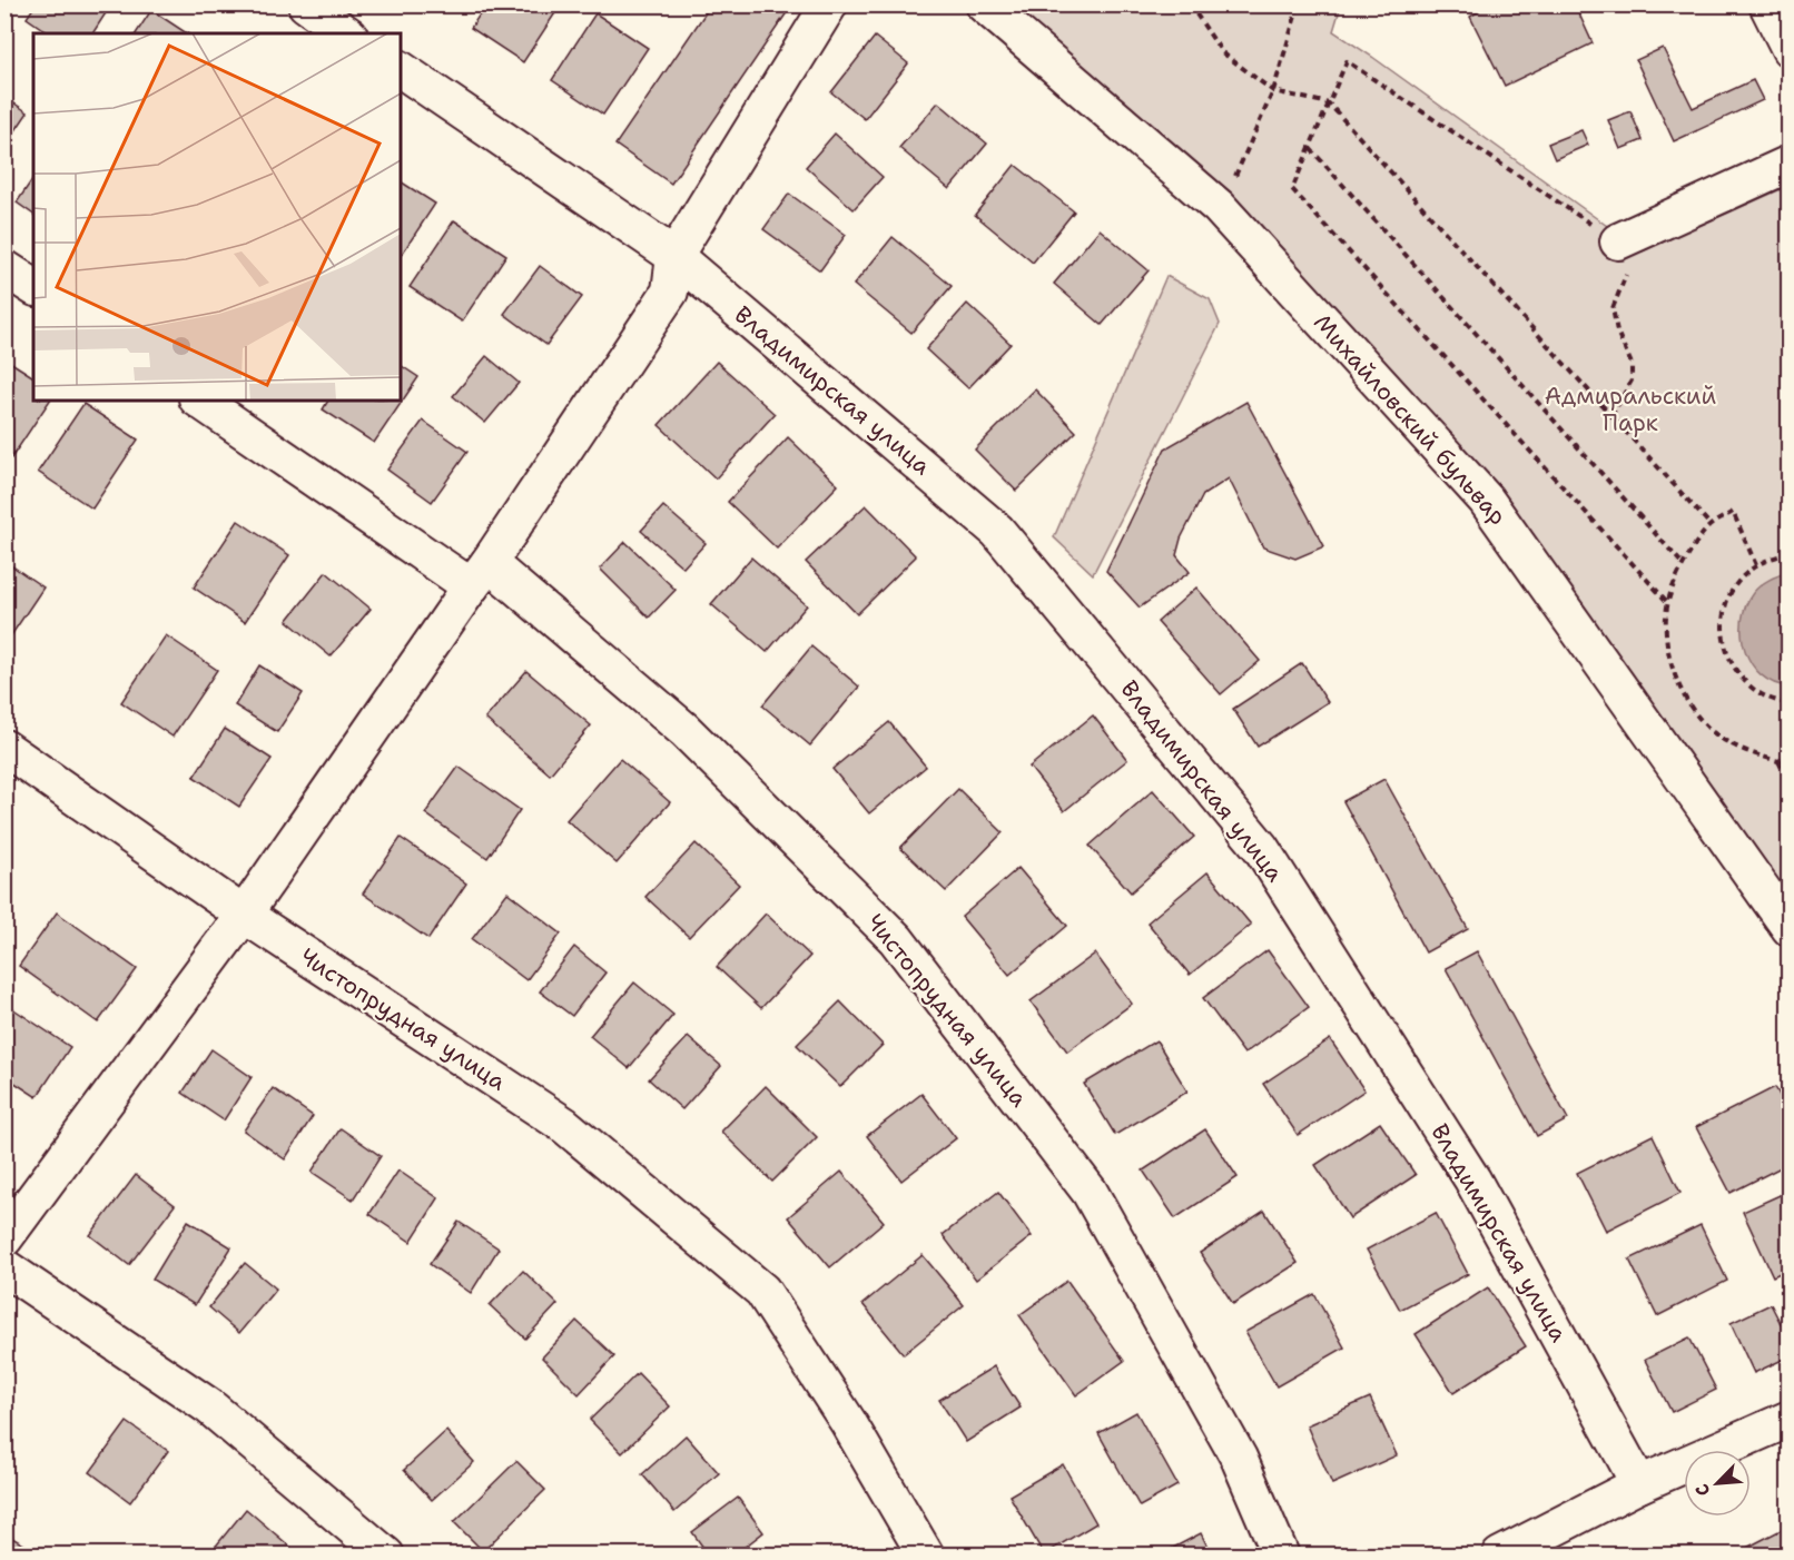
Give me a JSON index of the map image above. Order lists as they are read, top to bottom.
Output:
{
  "streets": {
    "street": ["Владимирская улица", "Михайловский бульвар", "Чистопрудная улица"]
  },
  "parks": ["Адмиральский Парк"],
  "north": "bottom left"
}
